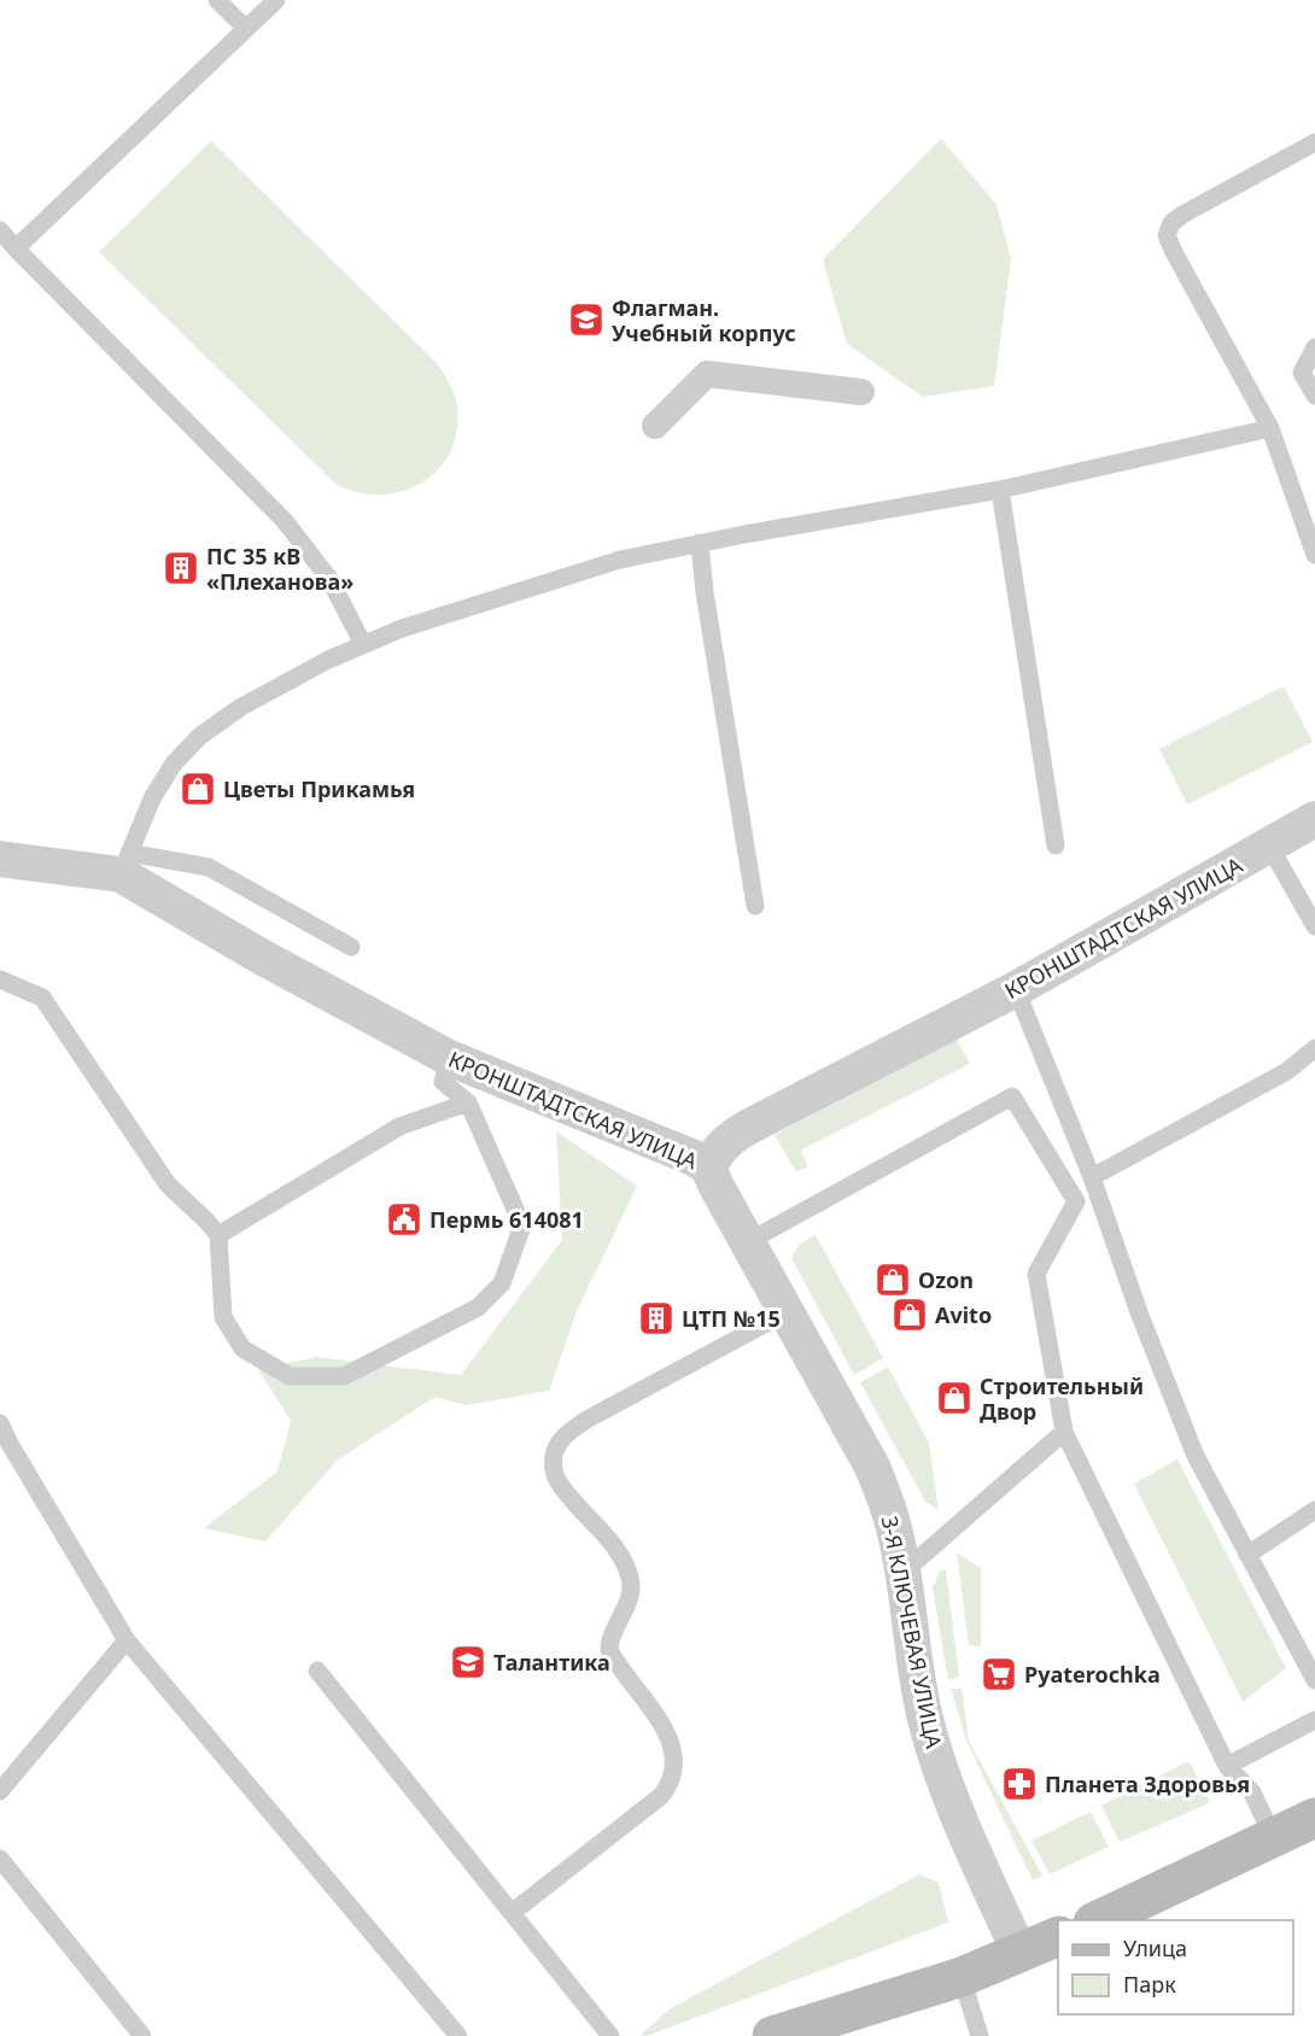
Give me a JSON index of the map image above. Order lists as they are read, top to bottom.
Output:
{
  "streets": {
    "street": ["КРОНШТАДТСКАЯ УЛИЦА", "3-Я КЛЮЧЕВАЯ УЛИЦА"]
  },
  "crossings": [
    ["КРОНШТАДТСКАЯ УЛИЦА", "3-Я КЛЮЧЕВАЯ УЛИЦА"]
  ],
  "places": {
    "school or university": ["Флагман. Учебный корпус", "Талантика"],
    "building": ["ПС 35 кВ «Плеханова»", "ЦТП №15"],
    "shop": [
      "Цветы Прикамья",
      "Ozon",
      "Avito",
      "Строительный Двор"
    ],
    "public building": ["Пермь 614081"],
    "supermarket": ["Pyaterochka"],
    "pharmacy": ["Планета Здоровья"]
  },
  "legend": ["Улица", "Парк"]
}
